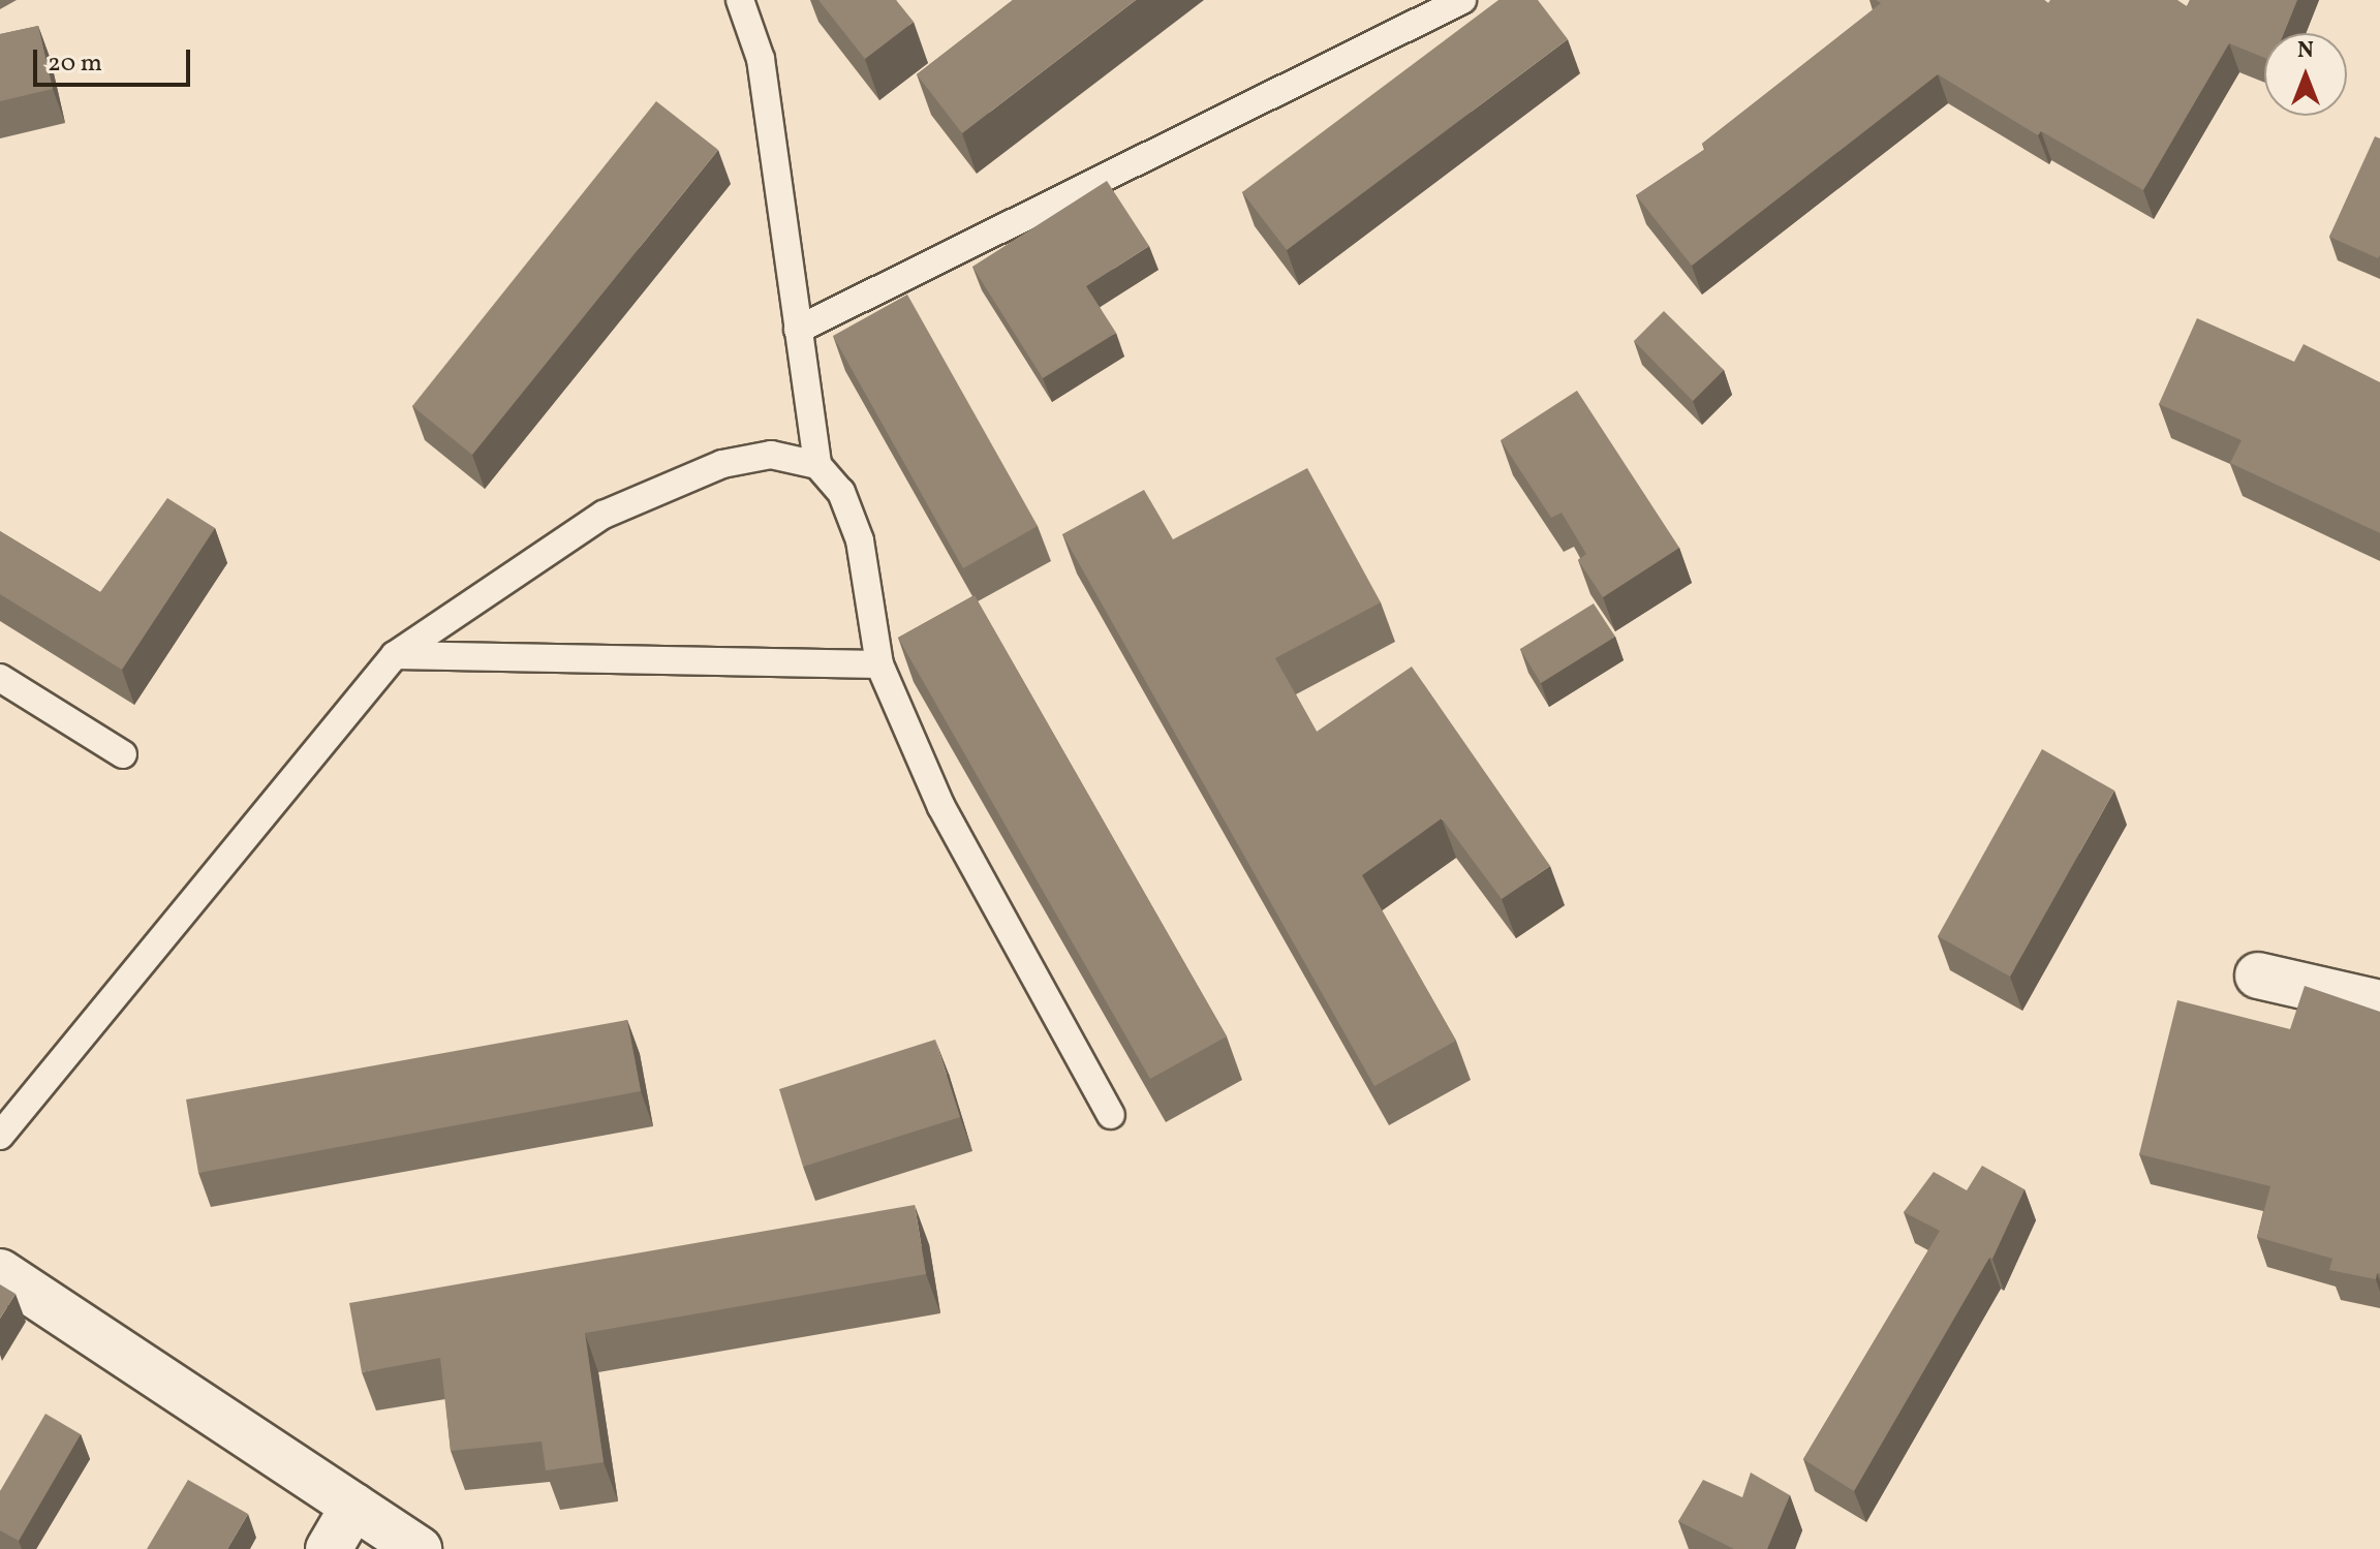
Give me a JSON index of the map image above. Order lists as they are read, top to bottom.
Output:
{
  "scale_bar": "20 m",
  "north": "top"
}
